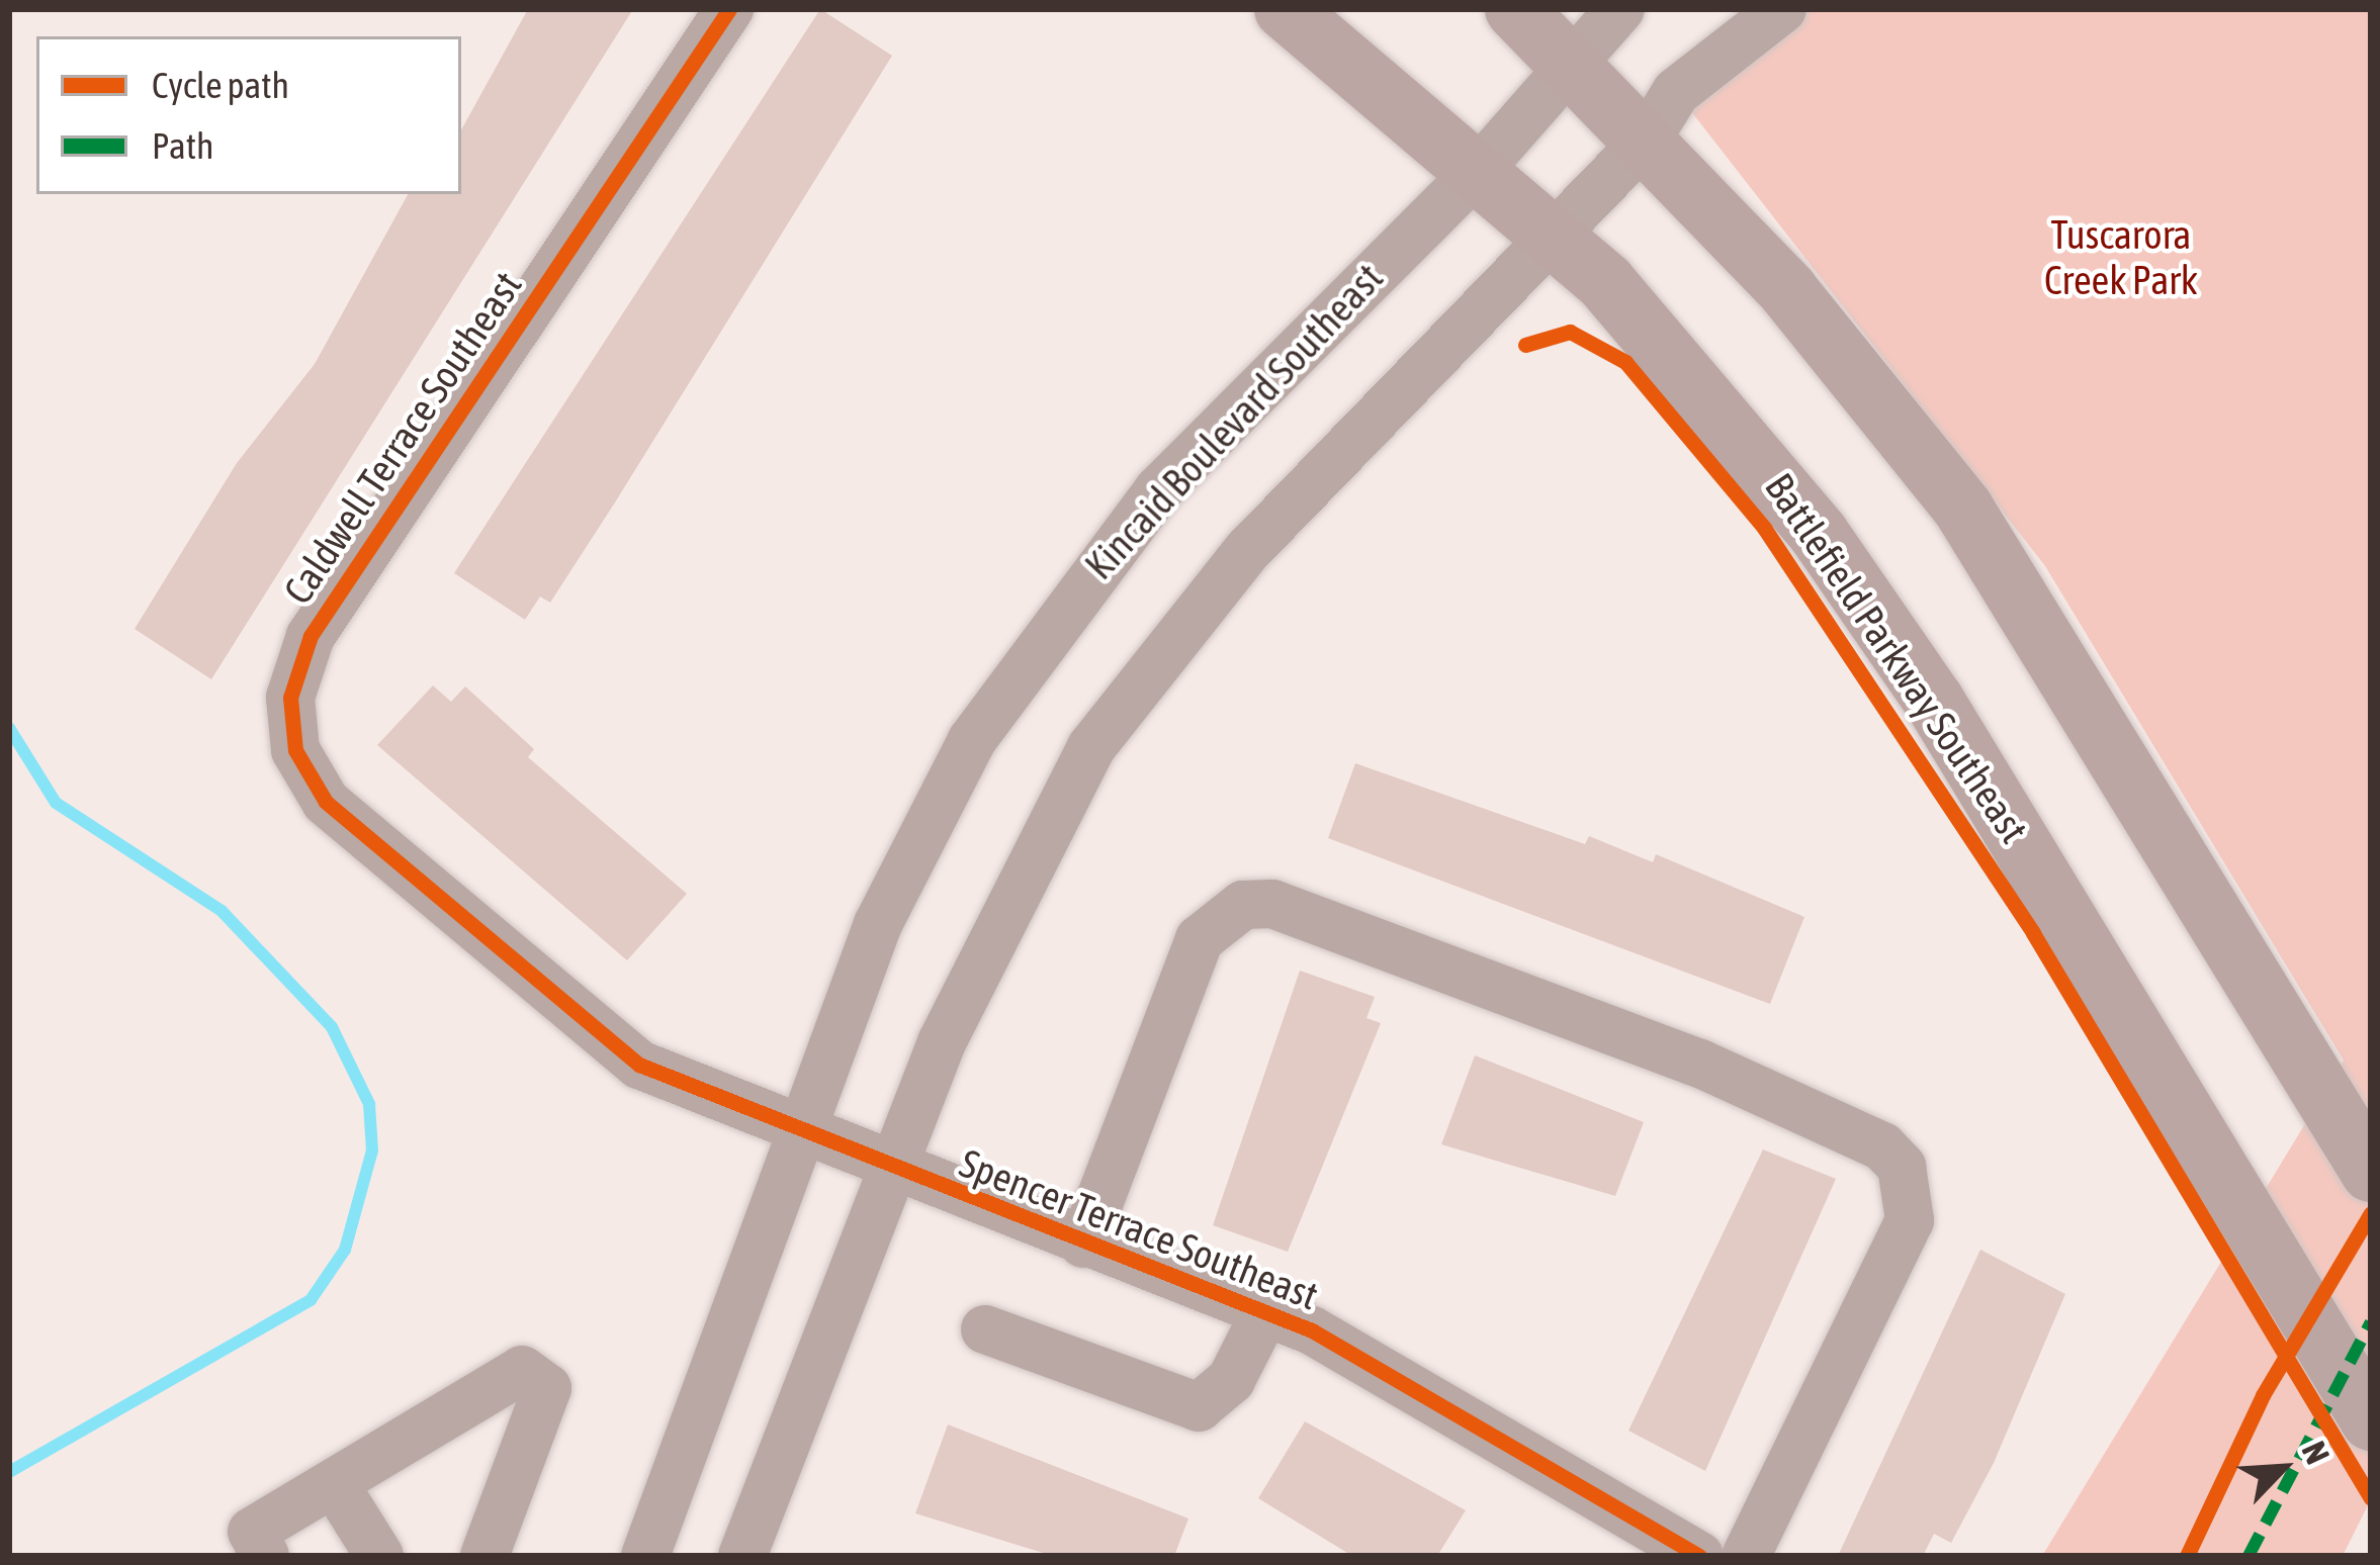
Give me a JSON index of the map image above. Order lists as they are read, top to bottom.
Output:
{
  "streets": {
    "main road": ["Battlefield Parkway Southeast"],
    "street": ["Kincaid Boulevard Southeast", "Caldwell Terrace Southeast", "Spencer Terrace Southeast"]
  },
  "crossings": [
    ["Kincaid Boulevard Southeast", "Caldwell Terrace Southeast"],
    ["Kincaid Boulevard Southeast", "Battlefield Parkway Southeast"],
    ["Kincaid Boulevard Southeast", "Spencer Terrace Southeast"],
    ["Caldwell Terrace Southeast", "Spencer Terrace Southeast"]
  ],
  "parks": ["Tuscarora Creek Park"],
  "legend": ["Cycle path", "Path"],
  "north": "top right"
}
